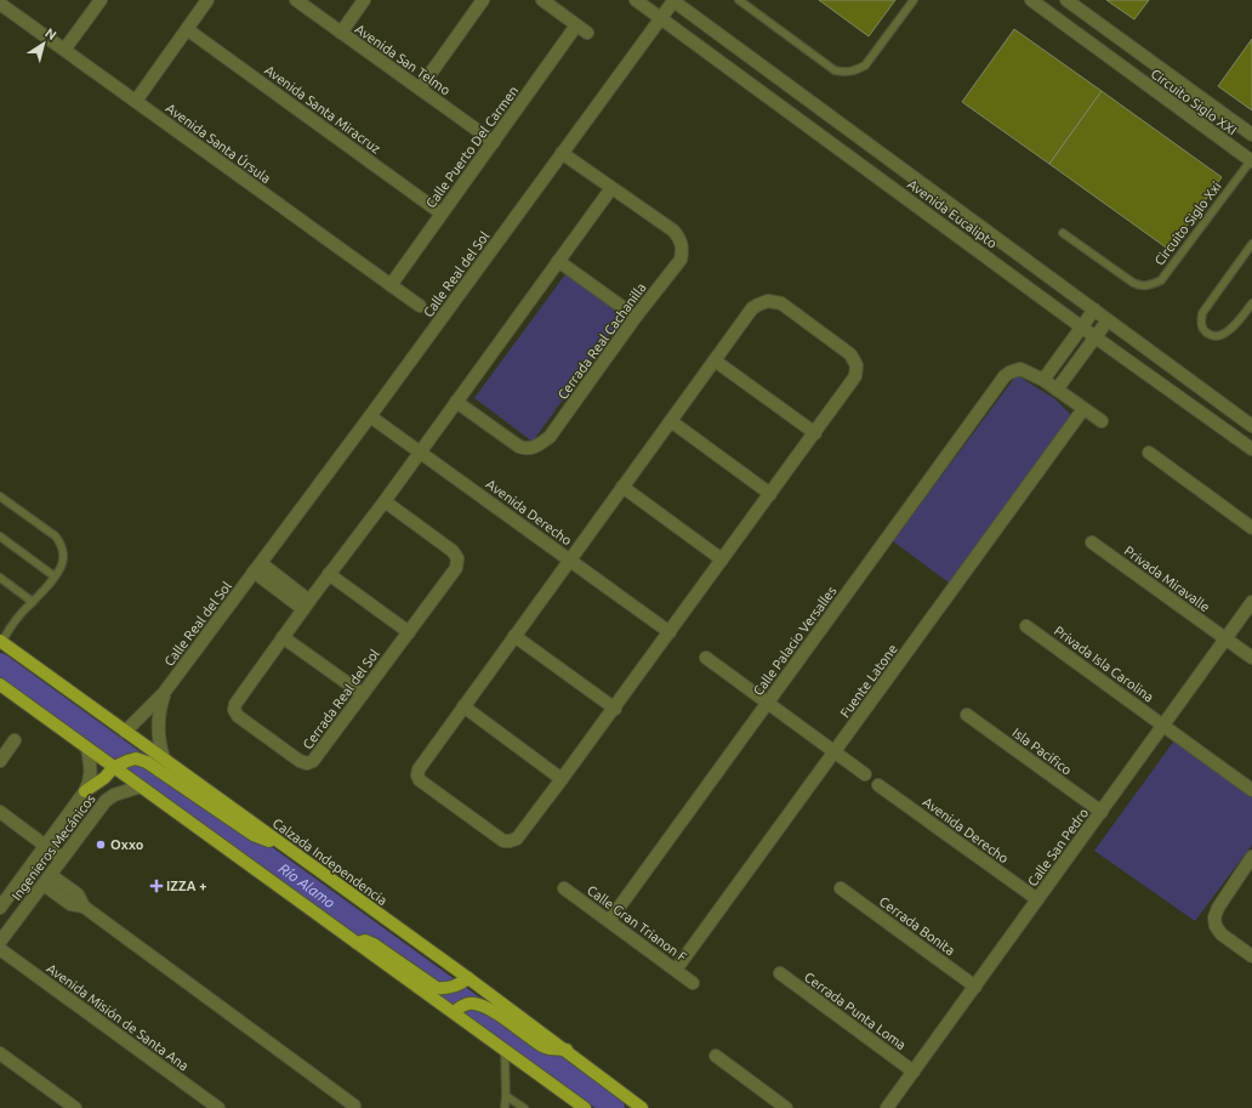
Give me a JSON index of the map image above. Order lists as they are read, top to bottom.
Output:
{
  "streets": {
    "main road": ["Calzada Independencia"],
    "street": [
      "Avenida San Telmo",
      "Circuito Siglo XXI",
      "Avenida Santa Miracruz",
      "Avenida Santa Úrsula",
      "Calle Puerto Del Carmen",
      "Avenida Eucalipto",
      "Calle Real del Sol",
      "Cerrada Real Cachanilla",
      "Avenida Derecho",
      "Privada Miravalle",
      "Calle Palacio Versalles",
      "Privada Isla Carolina",
      "Fuente Latone",
      "Cerrada Real del Sol",
      "Isla Pacifico",
      "Ingenieros Mecánicos",
      "Calle San Pedro",
      "Calle Gran Trianon F",
      "Cerrada Bonita",
      "Cerrada Punta Loma",
      "Avenida Misión de Santa Ana"
    ],
    "lane": ["Circuito Siglo Xxi"]
  },
  "crossings": [
    ["Avenida San Telmo", "Calle Puerto Del Carmen"],
    ["Circuito Siglo XXI", "Circuito Siglo Xxi"],
    ["Avenida Santa Miracruz", "Calle Puerto Del Carmen"],
    ["Avenida Santa Úrsula", "Calle Puerto Del Carmen"],
    ["Avenida Eucalipto", "Calle Real del Sol"],
    ["Calle Real del Sol", "Cerrada Real Cachanilla"],
    ["Calle Real del Sol", "Avenida Derecho"],
    ["Calle Real del Sol", "Calzada Independencia"],
    ["Avenida Derecho", "Cerrada Real del Sol"],
    ["Avenida Derecho", "Calle San Pedro"],
    ["Privada Miravalle", "Calle San Pedro"],
    ["Calle Palacio Versalles", "Calle Gran Trianon F"],
    ["Privada Isla Carolina", "Calle San Pedro"],
    ["Fuente Latone", "Calle Gran Trianon F"],
    ["Isla Pacifico", "Calle San Pedro"],
    ["Calle San Pedro", "Cerrada Bonita"],
    ["Calle San Pedro", "Cerrada Punta Loma"]
  ],
  "water": ["Río Alamo"],
  "places": {
    "other": ["Oxxo"],
    "health": ["IZZA +"]
  },
  "north": "top right"
}
